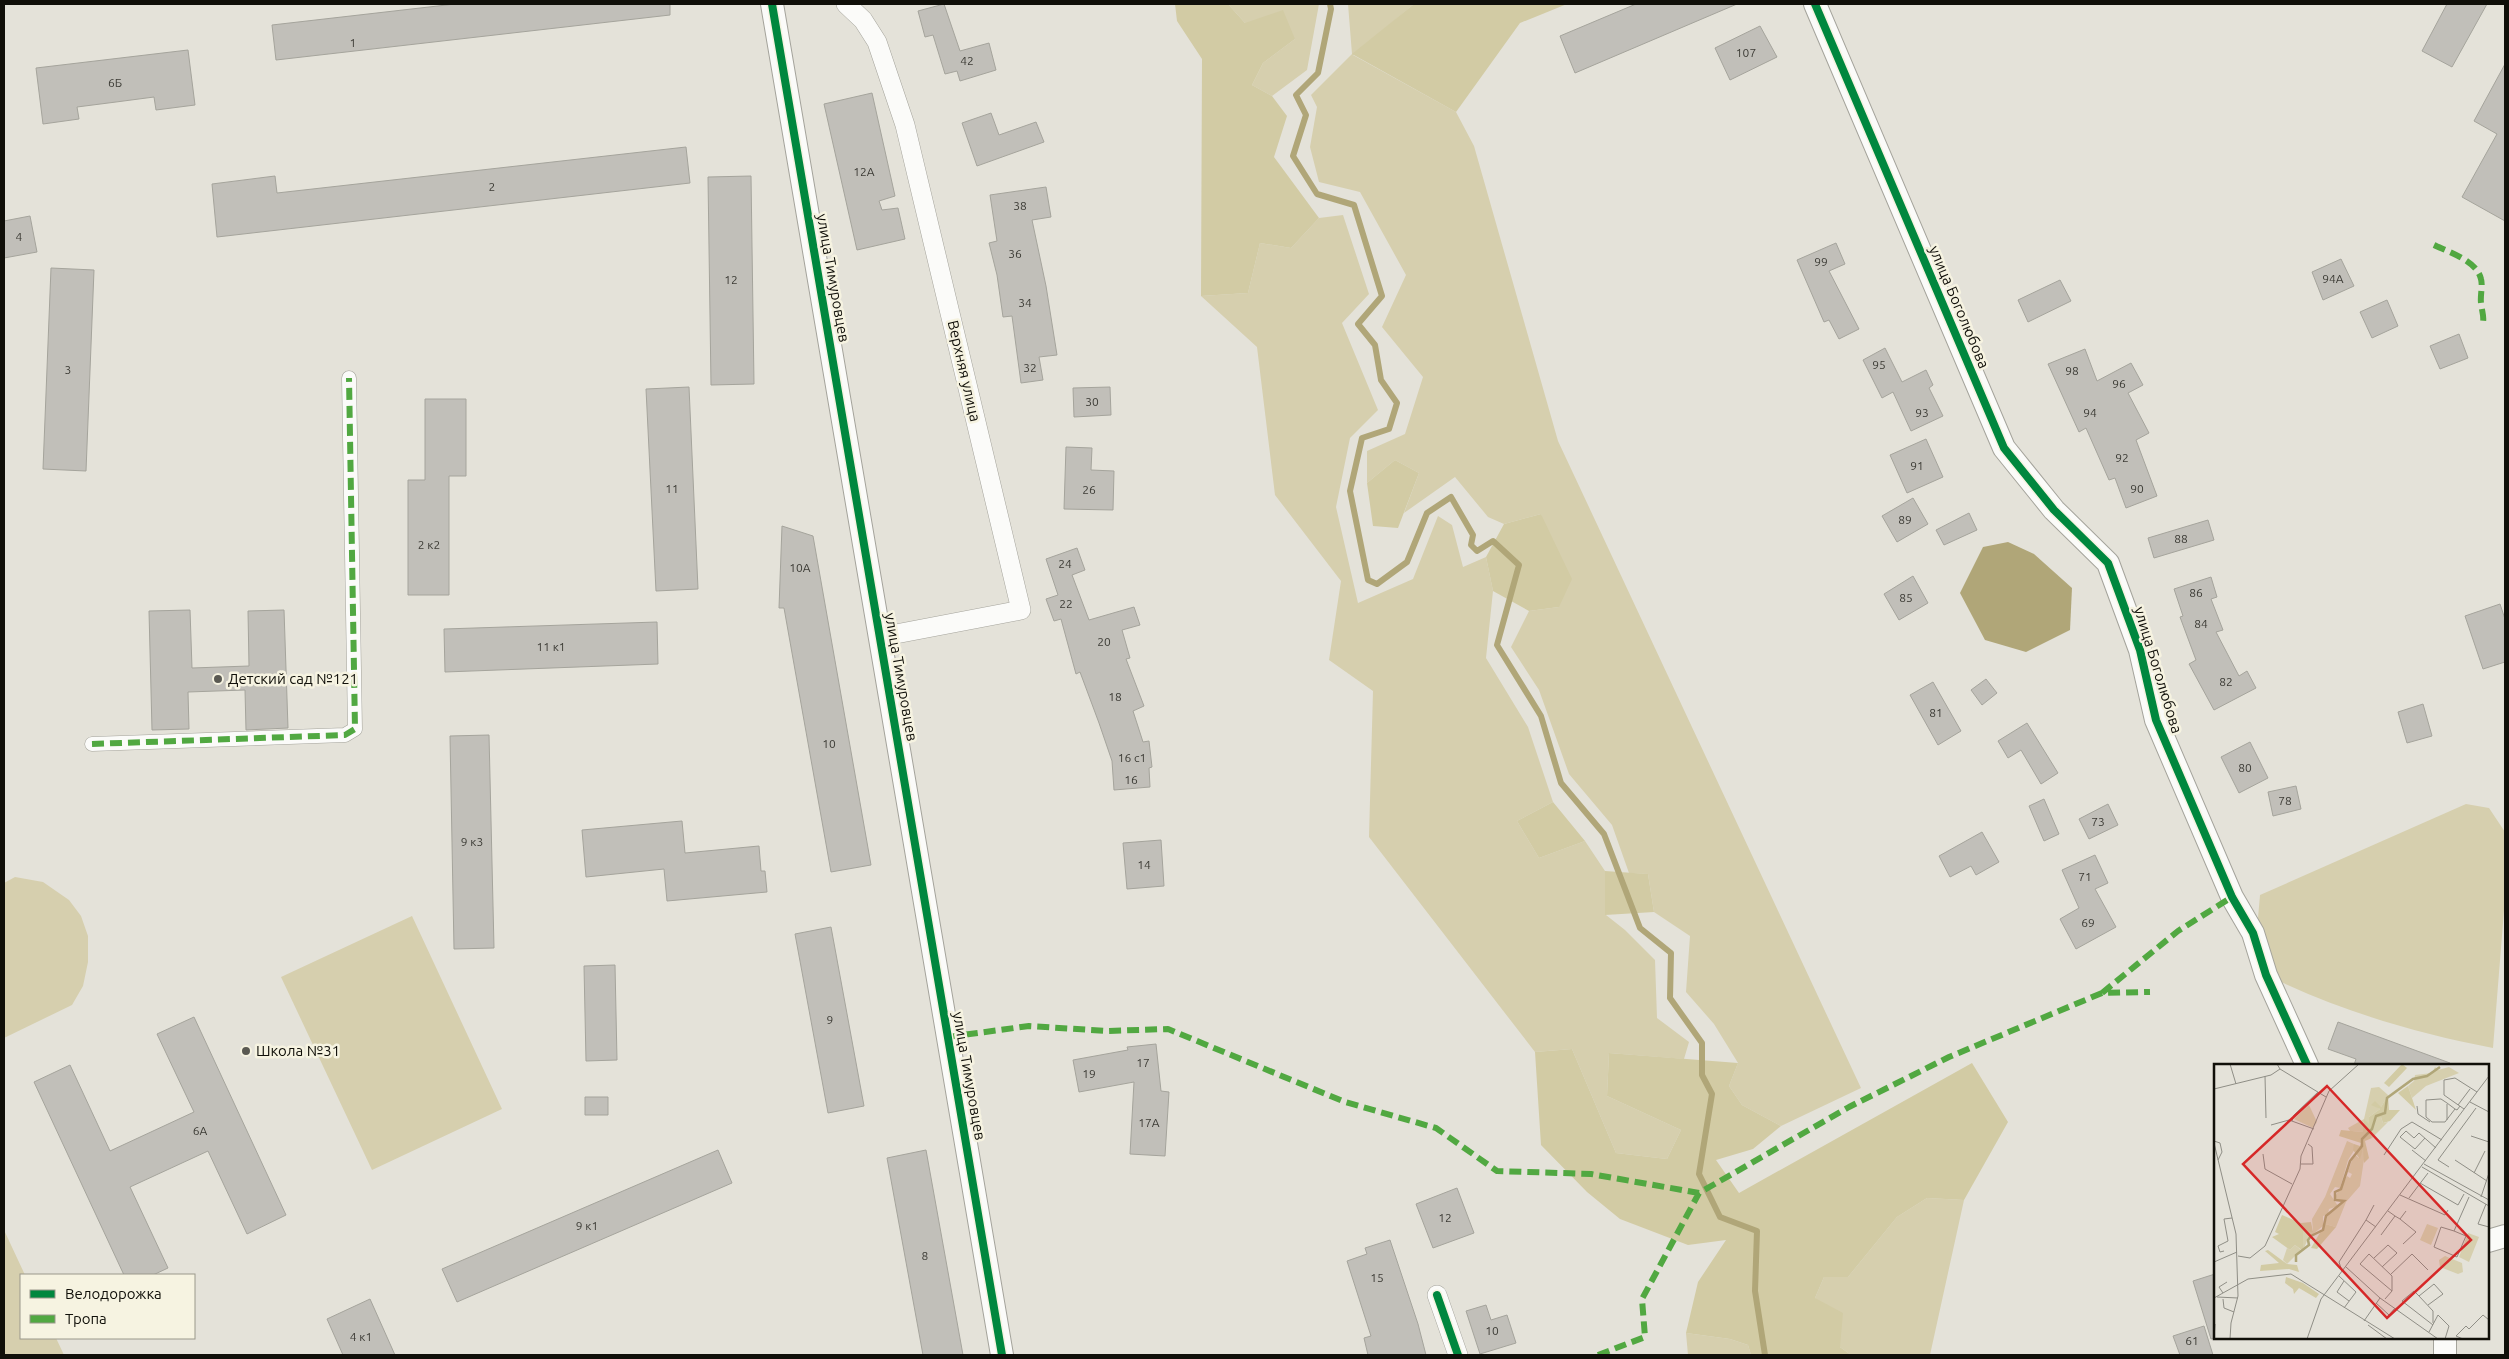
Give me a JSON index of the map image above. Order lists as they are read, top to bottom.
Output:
{
  "streets": {
    "street": ["улица Тимуровцев", "улица Боголюбова", "Верхняя улица"]
  },
  "crossings": [
    ["улица Тимуровцев", "Верхняя улица"]
  ],
  "places": ["Детский сад №121", "Школа №31"],
  "house_numbers": [
    "1",
    "107",
    "42",
    "6Б",
    "12А",
    "2",
    "38",
    "4",
    "36",
    "99",
    "94А",
    "12",
    "34",
    "95",
    "32",
    "3",
    "98",
    "96",
    "30",
    "93",
    "94",
    "92",
    "91",
    "11",
    "90",
    "26",
    "89",
    "88",
    "2 к2",
    "24",
    "10А",
    "86",
    "85",
    "22",
    "84",
    "20",
    "11 к1",
    "82",
    "18",
    "81",
    "10",
    "16 с1",
    "80",
    "16",
    "78",
    "73",
    "9 к3",
    "14",
    "71",
    "69",
    "9",
    "17",
    "19",
    "17А",
    "6А",
    "12",
    "9 к1",
    "8",
    "15",
    "10",
    "4 к1",
    "61"
  ],
  "legend": ["Велодорожка", "Тропа"]
}
